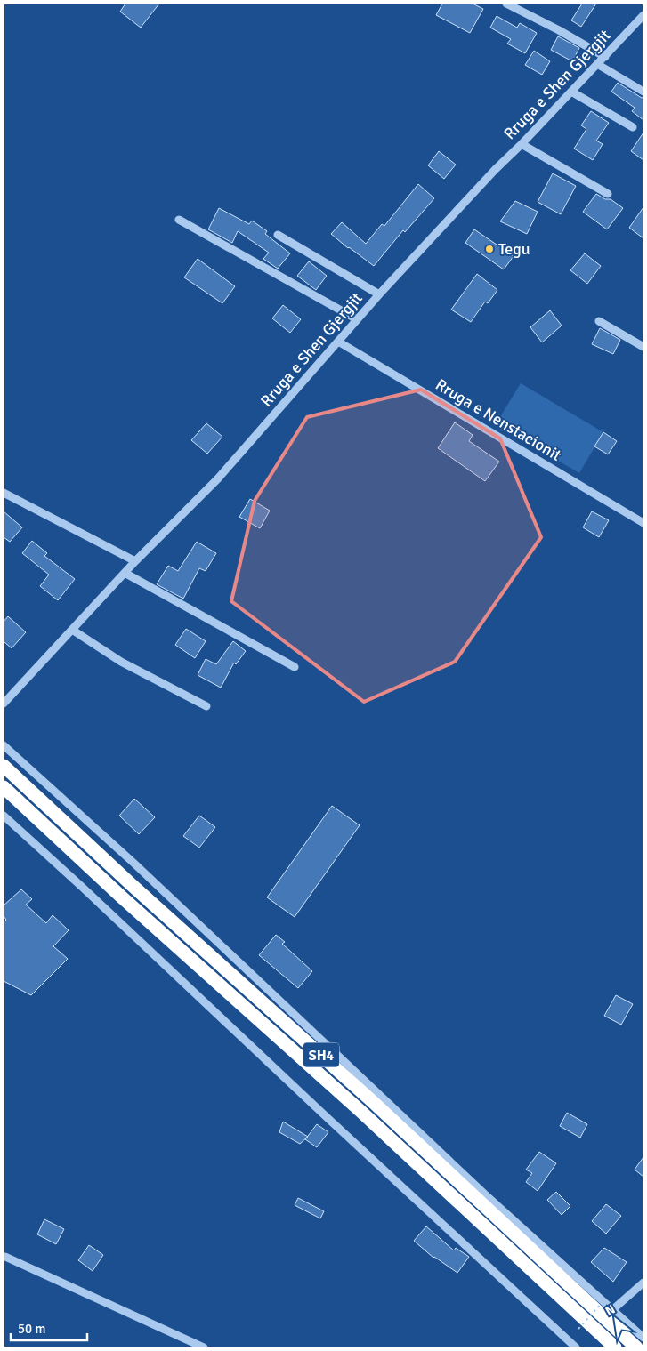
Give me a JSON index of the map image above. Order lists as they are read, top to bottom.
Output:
{
  "streets": {
    "highway": ["SH4"],
    "street": ["Rruga e Shen Gjergjit", "Rruga e Nenstacionit"]
  },
  "crossings": [
    ["Rruga e Shen Gjergjit", "Rruga e Nenstacionit"]
  ],
  "places": ["Tegu"],
  "scale_bar": "50 m",
  "north": "top left"
}
